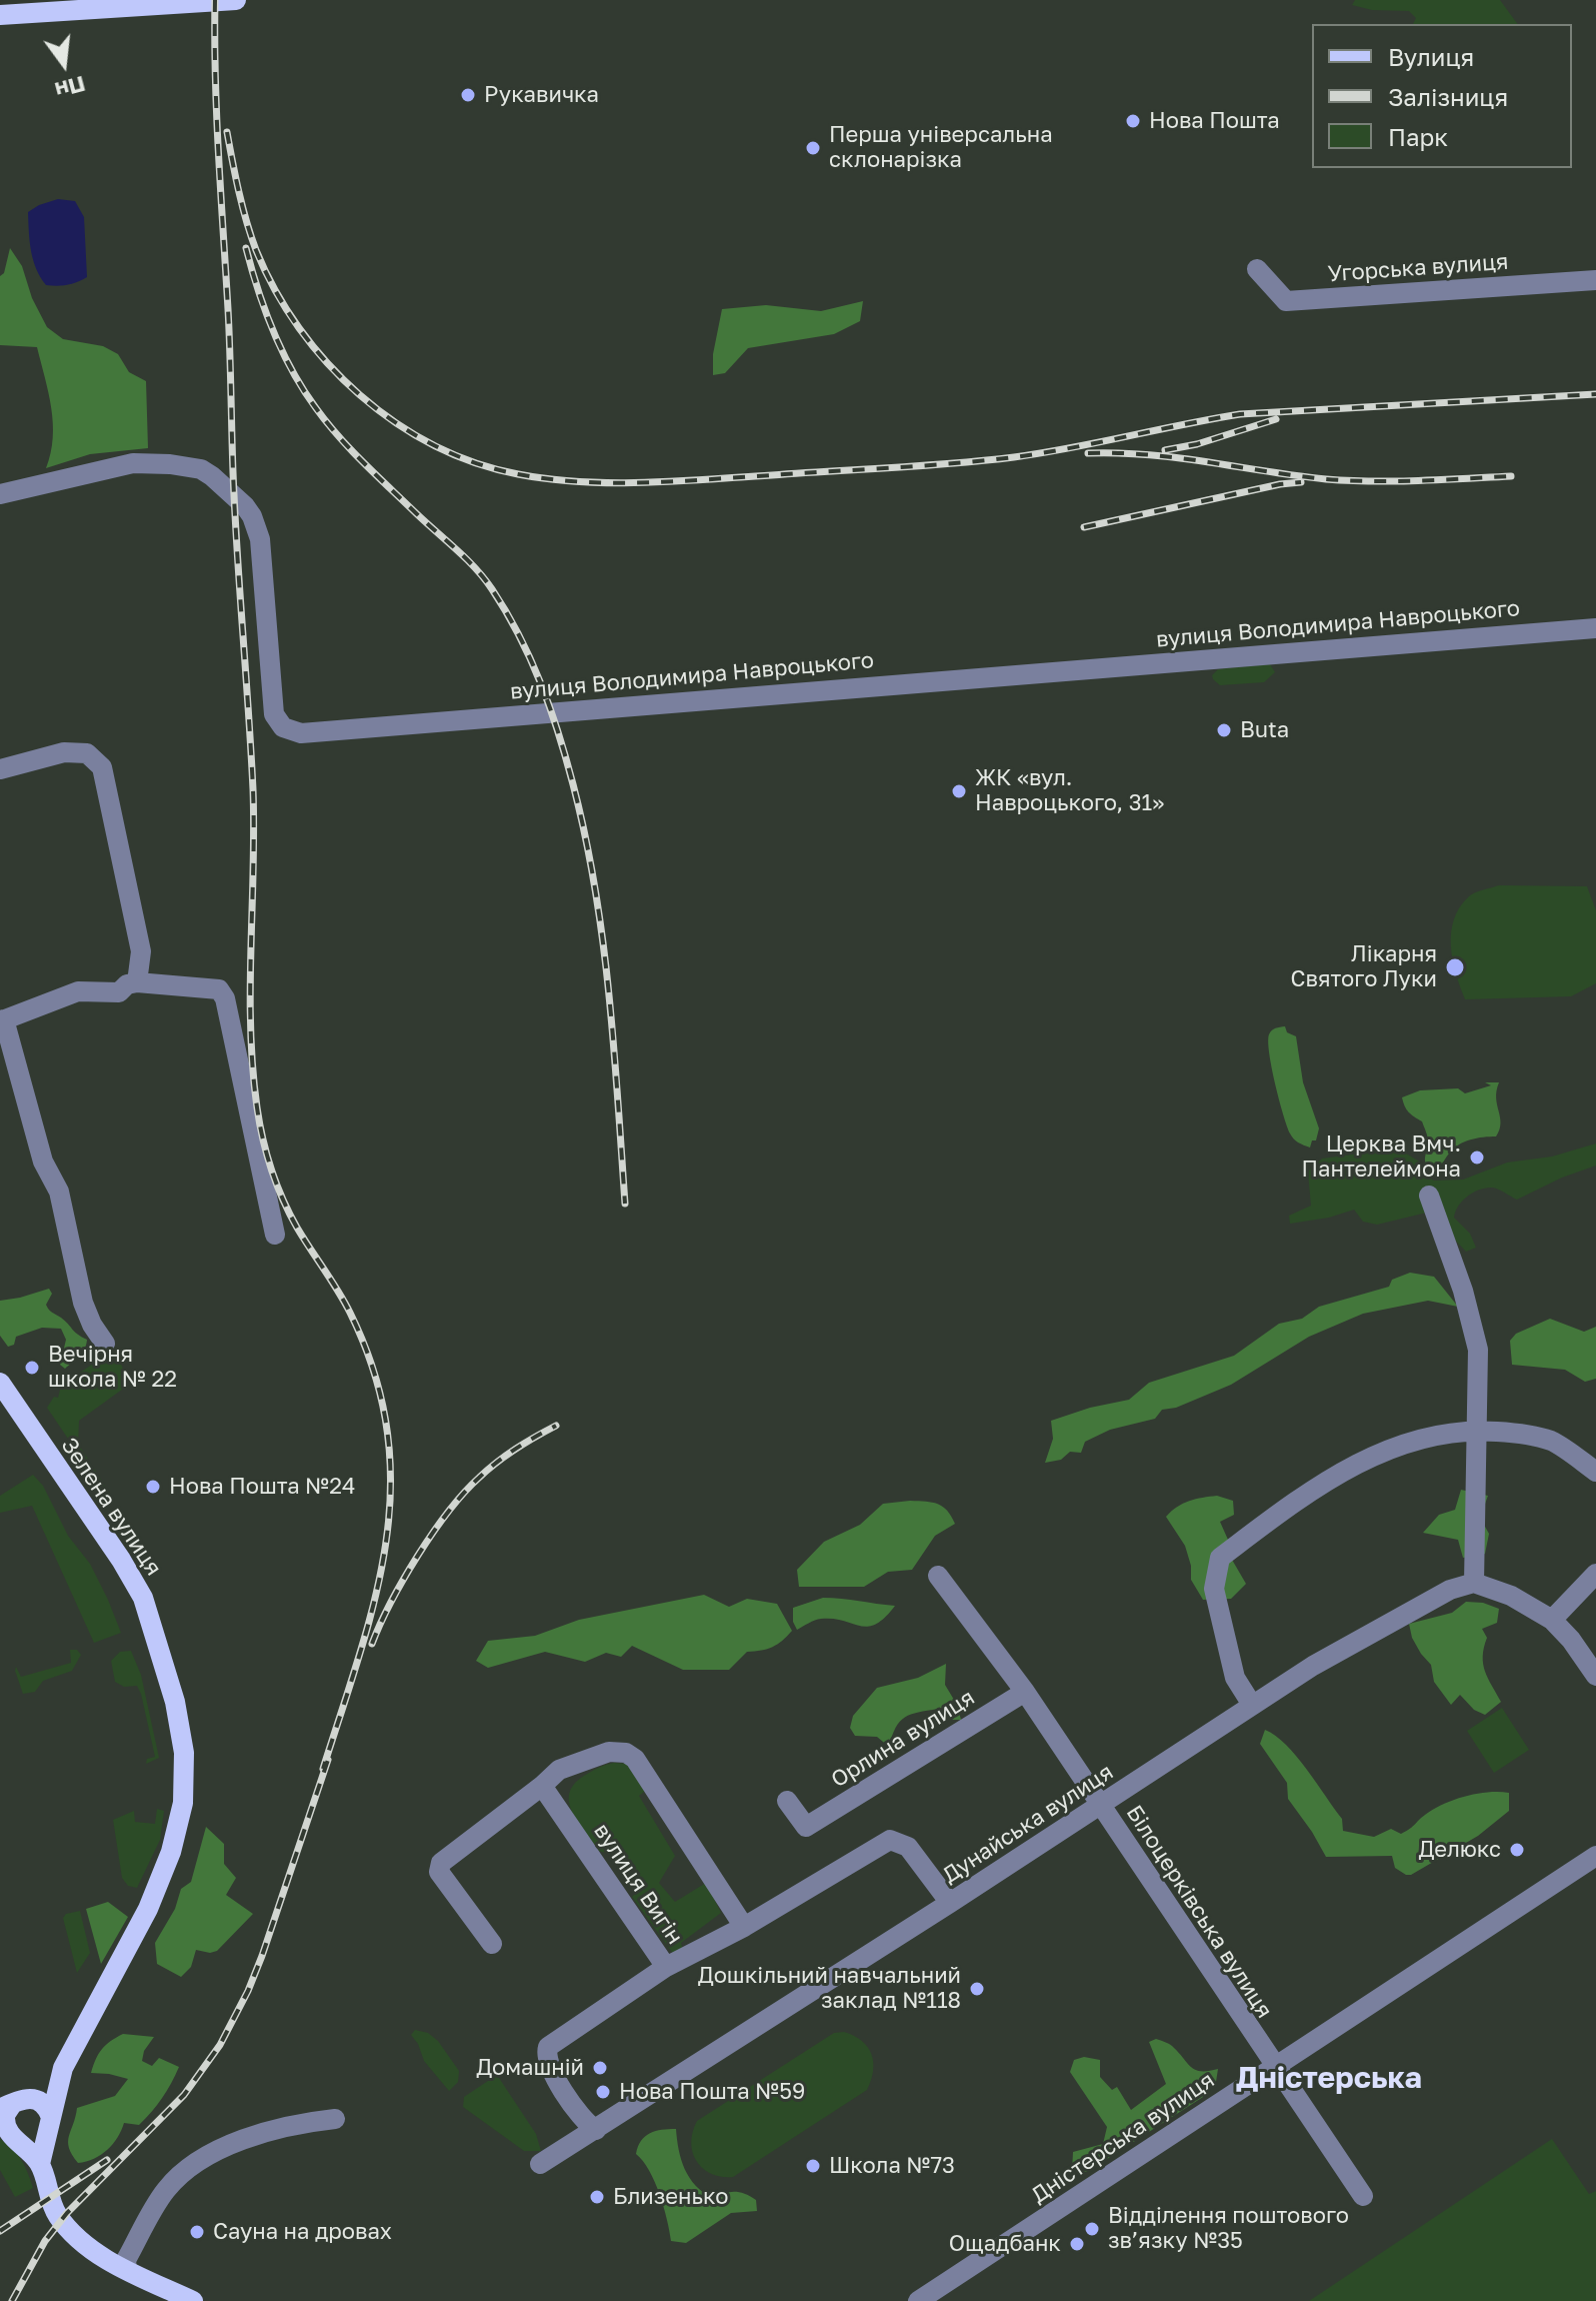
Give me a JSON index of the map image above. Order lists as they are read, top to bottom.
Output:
{
  "streets": {
    "main road": ["Зелена вулиця"],
    "street": [
      "Угорська вулиця",
      "вулиця Володимира Навроцького",
      "Орлина вулиця",
      "Дунайська вулиця",
      "вулиця Вигін",
      "Білоцерківська вулиця",
      "Дністерська вулиця"
    ]
  },
  "crossings": [
    ["Орлина вулиця", "Білоцерківська вулиця"],
    ["Дунайська вулиця", "вулиця Вигін"],
    ["Дунайська вулиця", "Білоцерківська вулиця"],
    ["Білоцерківська вулиця", "Дністерська вулиця"]
  ],
  "districts": ["Дністерська"],
  "places": [
    "Рукавичка",
    "Нова Пошта",
    "Перша універсальна склонарізка",
    "Buta",
    "ЖК «вул. Навроцького, 31»",
    "Лікарня Святого Луки",
    "Церква Вмч. Пантелеймона",
    "Вечірня школа № 22",
    "Нова Пошта №24",
    "Делюкс",
    "Дошкільний навчальний заклад №118",
    "Домашній",
    "Нова Пошта №59",
    "Школа №73",
    "Близенько",
    "Відділення поштового зв’язку №35",
    "Сауна на дровах",
    "Ощадбанк"
  ],
  "legend": ["Вулиця", "Залізниця", "Парк"],
  "north": "bottom"
}
